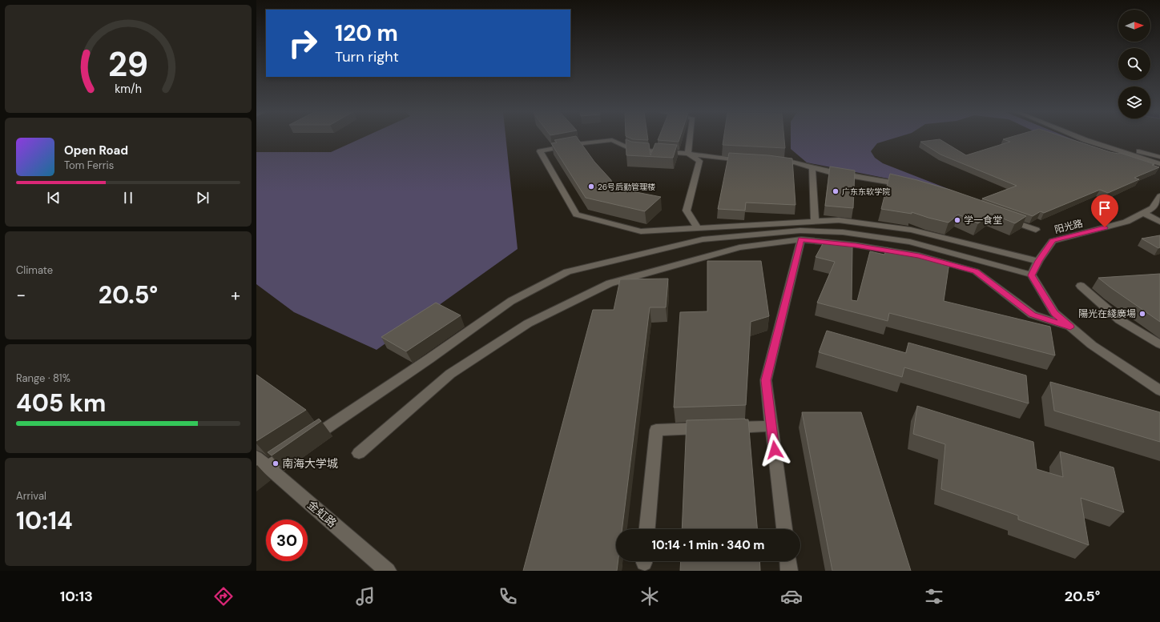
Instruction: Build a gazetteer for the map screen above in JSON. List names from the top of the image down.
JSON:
{
  "streets": {
    "street": ["阳光路", "金虹路"]
  },
  "places": [
    "26号后勤管理楼",
    "广东东软学院",
    "学一食堂",
    "陽光在綫廣場",
    "南海大学城"
  ],
  "north": "right",
  "page": {
    "turn": ["120 m", "Turn right"],
    "song": ["Open Road", "Tom Ferris"],
    "tile": [
      "Climate",
      ["Range · 81%", "405 km"],
      ["Arrival", "10:14"]
    ],
    "heat": ["−", "20.5°", "+"],
    "limit": "30",
    "trip": "10:14 · 1 min · 340 m",
    "tabs": ["10:13", "20.5°"],
    "gauge": ["29", "km/h"]
  }
}
